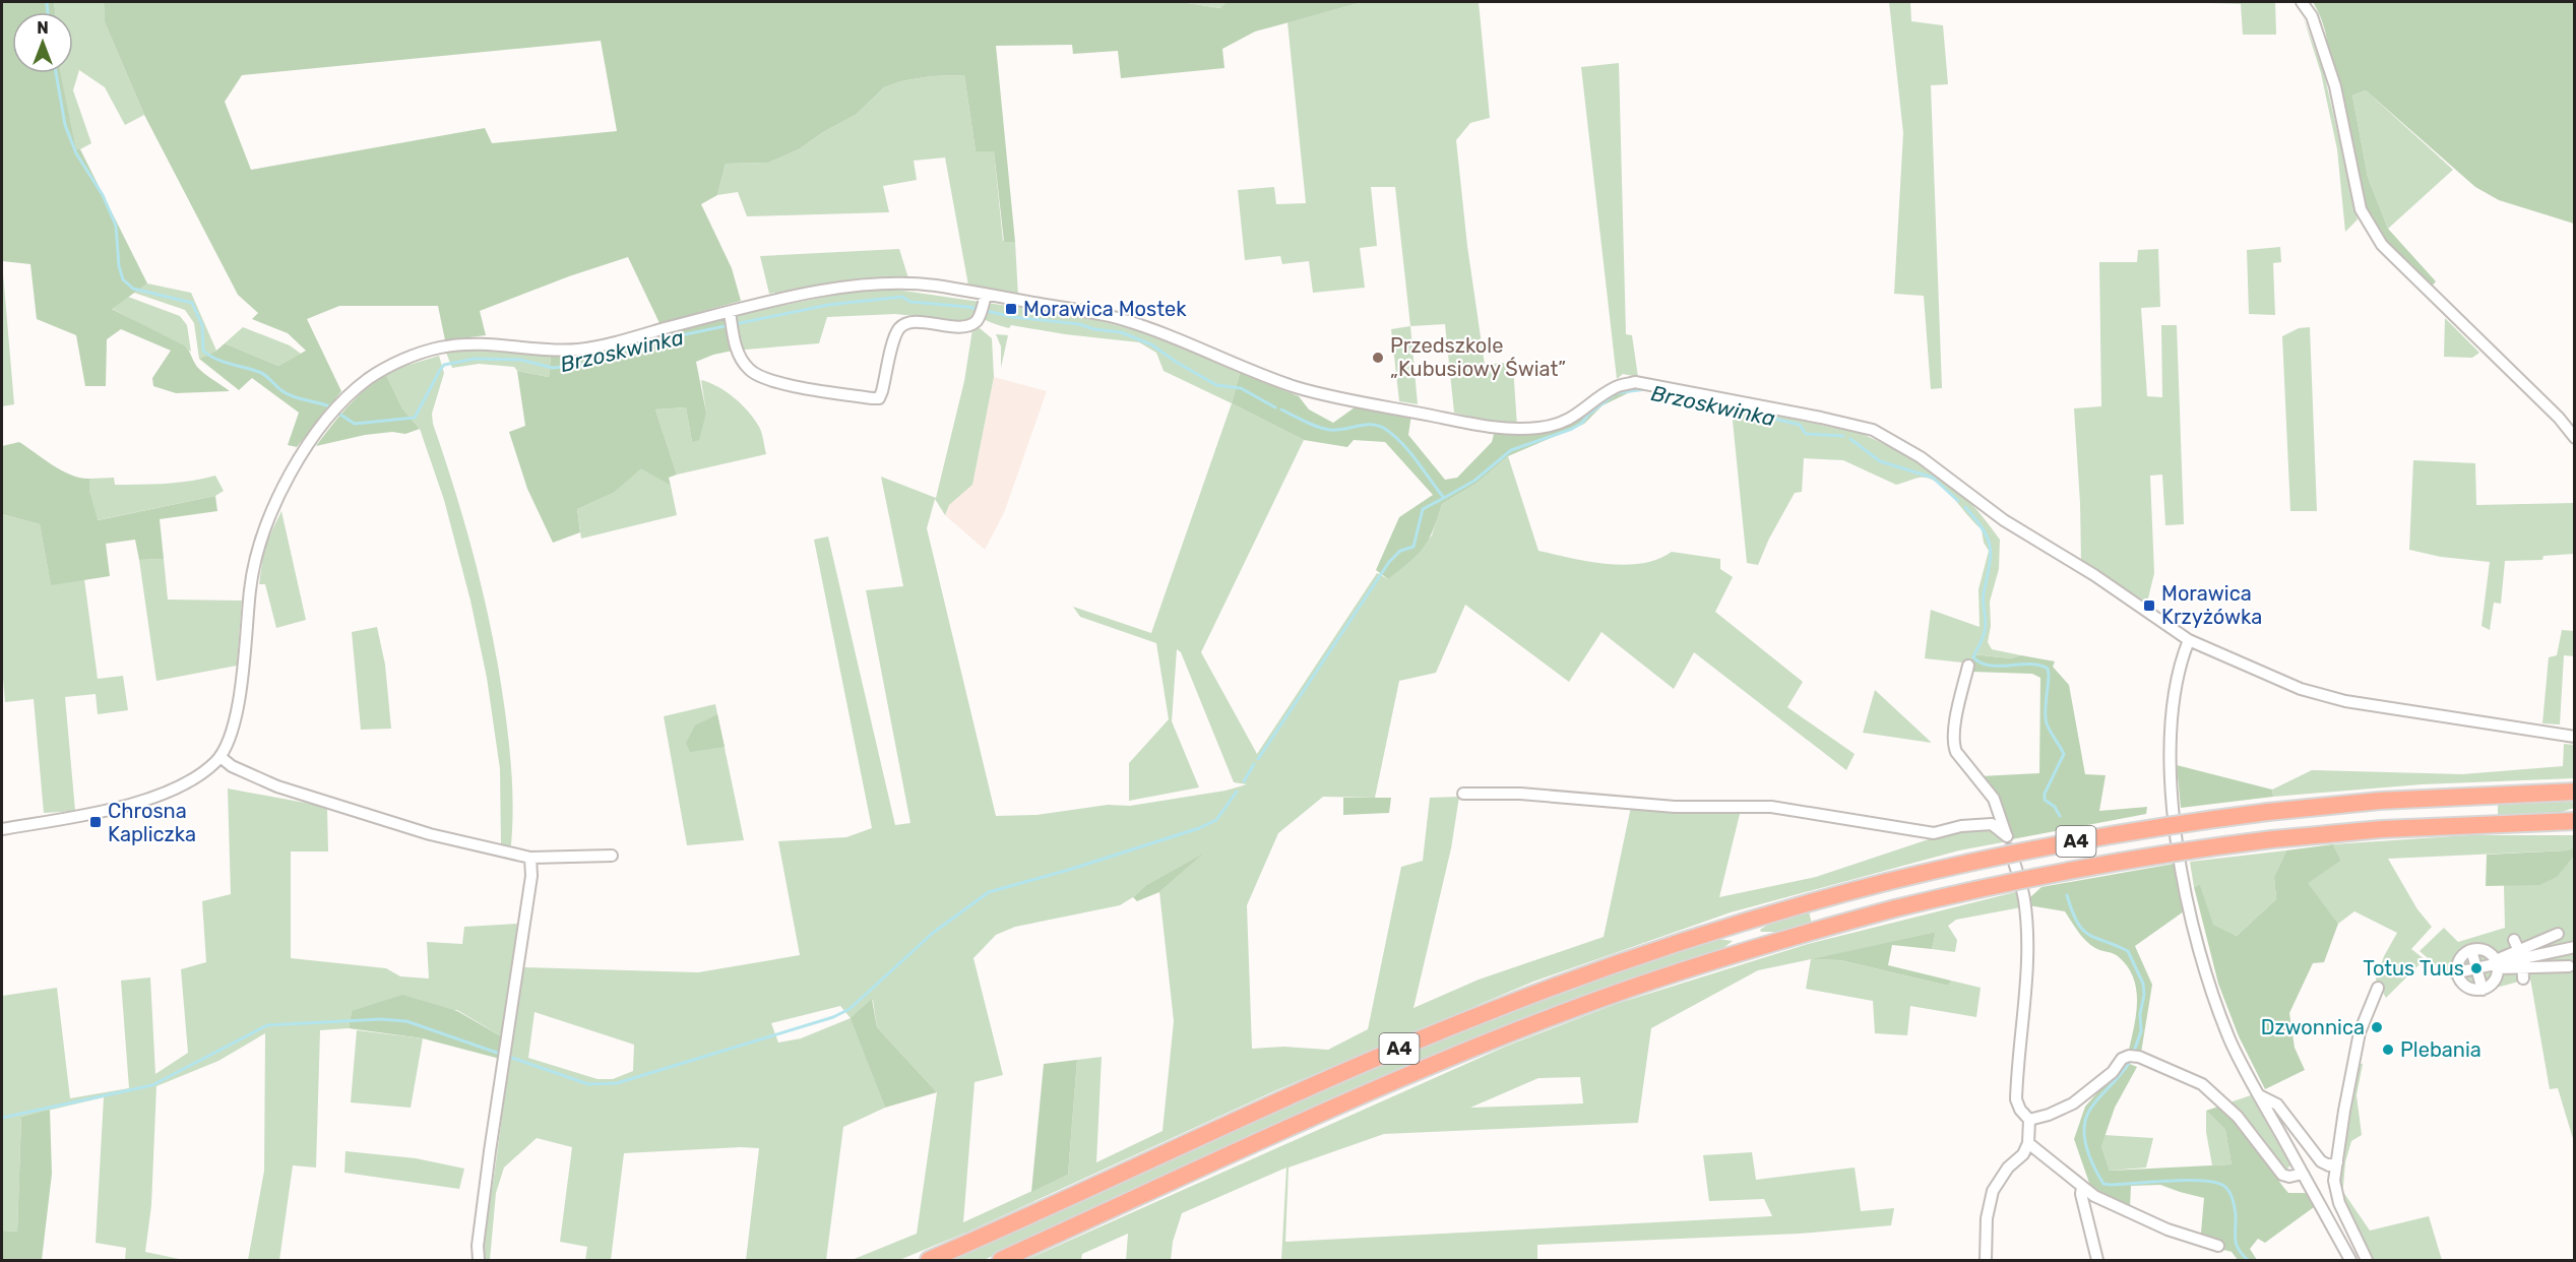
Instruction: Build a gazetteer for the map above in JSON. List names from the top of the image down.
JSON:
{
  "streets": {
    "highway": ["A4"]
  },
  "water": ["Brzoskwinka"],
  "places": {
    "transit": ["Morawica Mostek", "Morawica Krzyżówka", "Chrosna Kapliczka"],
    "other": [
      "Przedszkole „Kubusiowy Świat”",
      "Totus Tuus",
      "Dzwonnica",
      "Plebania"
    ]
  },
  "north": "top"
}
